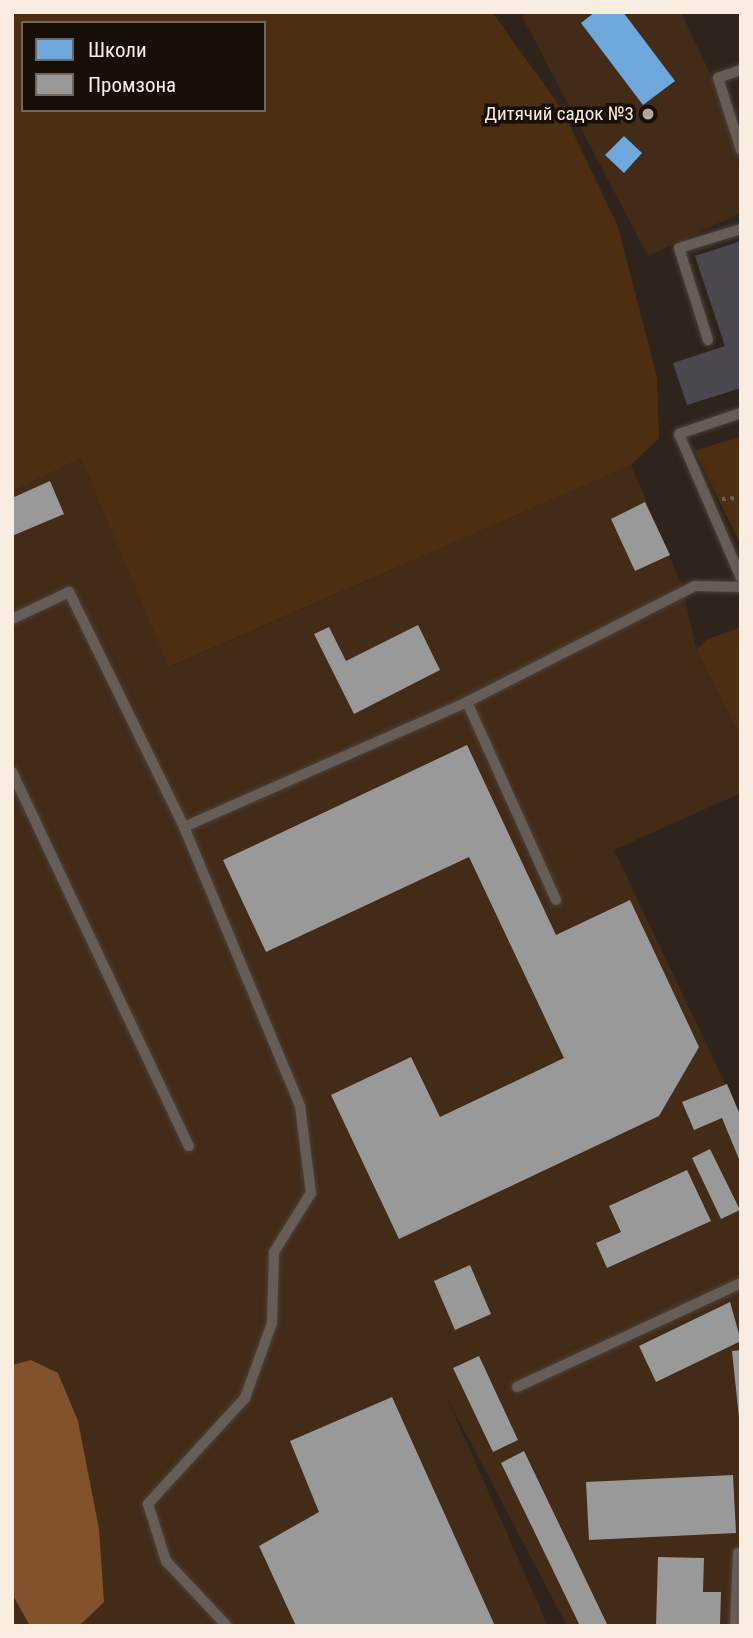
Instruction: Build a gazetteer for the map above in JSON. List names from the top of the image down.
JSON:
{
  "places": ["Дитячий садок №3"],
  "legend": ["Школи", "Промзона"]
}
